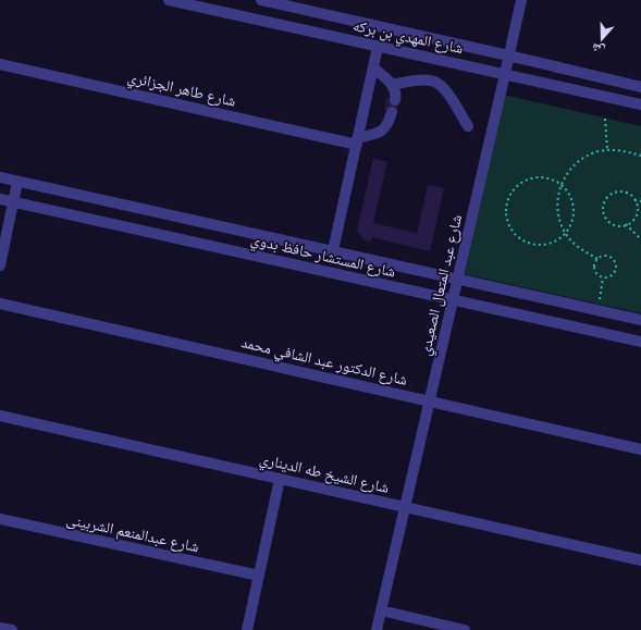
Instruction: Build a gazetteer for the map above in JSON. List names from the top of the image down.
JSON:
{
  "streets": {
    "street": [
      "شارع المهدي بن بركه",
      "شارع طاهر الجزائري",
      "شارع المستشار حافظ بدوي",
      "شارع عبد المتعال الصعيدي",
      "شارع الدكتور عبد الشافي محمد",
      "شارع الشيخ طه الديناري",
      "شارع عبدالمنعم الشربينى"
    ]
  },
  "crossings": [
    ["شارع المهدي بن بركه", "شارع عبد المتعال الصعيدي"],
    ["شارع المستشار حافظ بدوي", "شارع عبد المتعال الصعيدي"],
    ["شارع عبد المتعال الصعيدي", "شارع الدكتور عبد الشافي محمد"],
    ["شارع عبد المتعال الصعيدي", "شارع الشيخ طه الديناري"]
  ],
  "north": "bottom"
}
